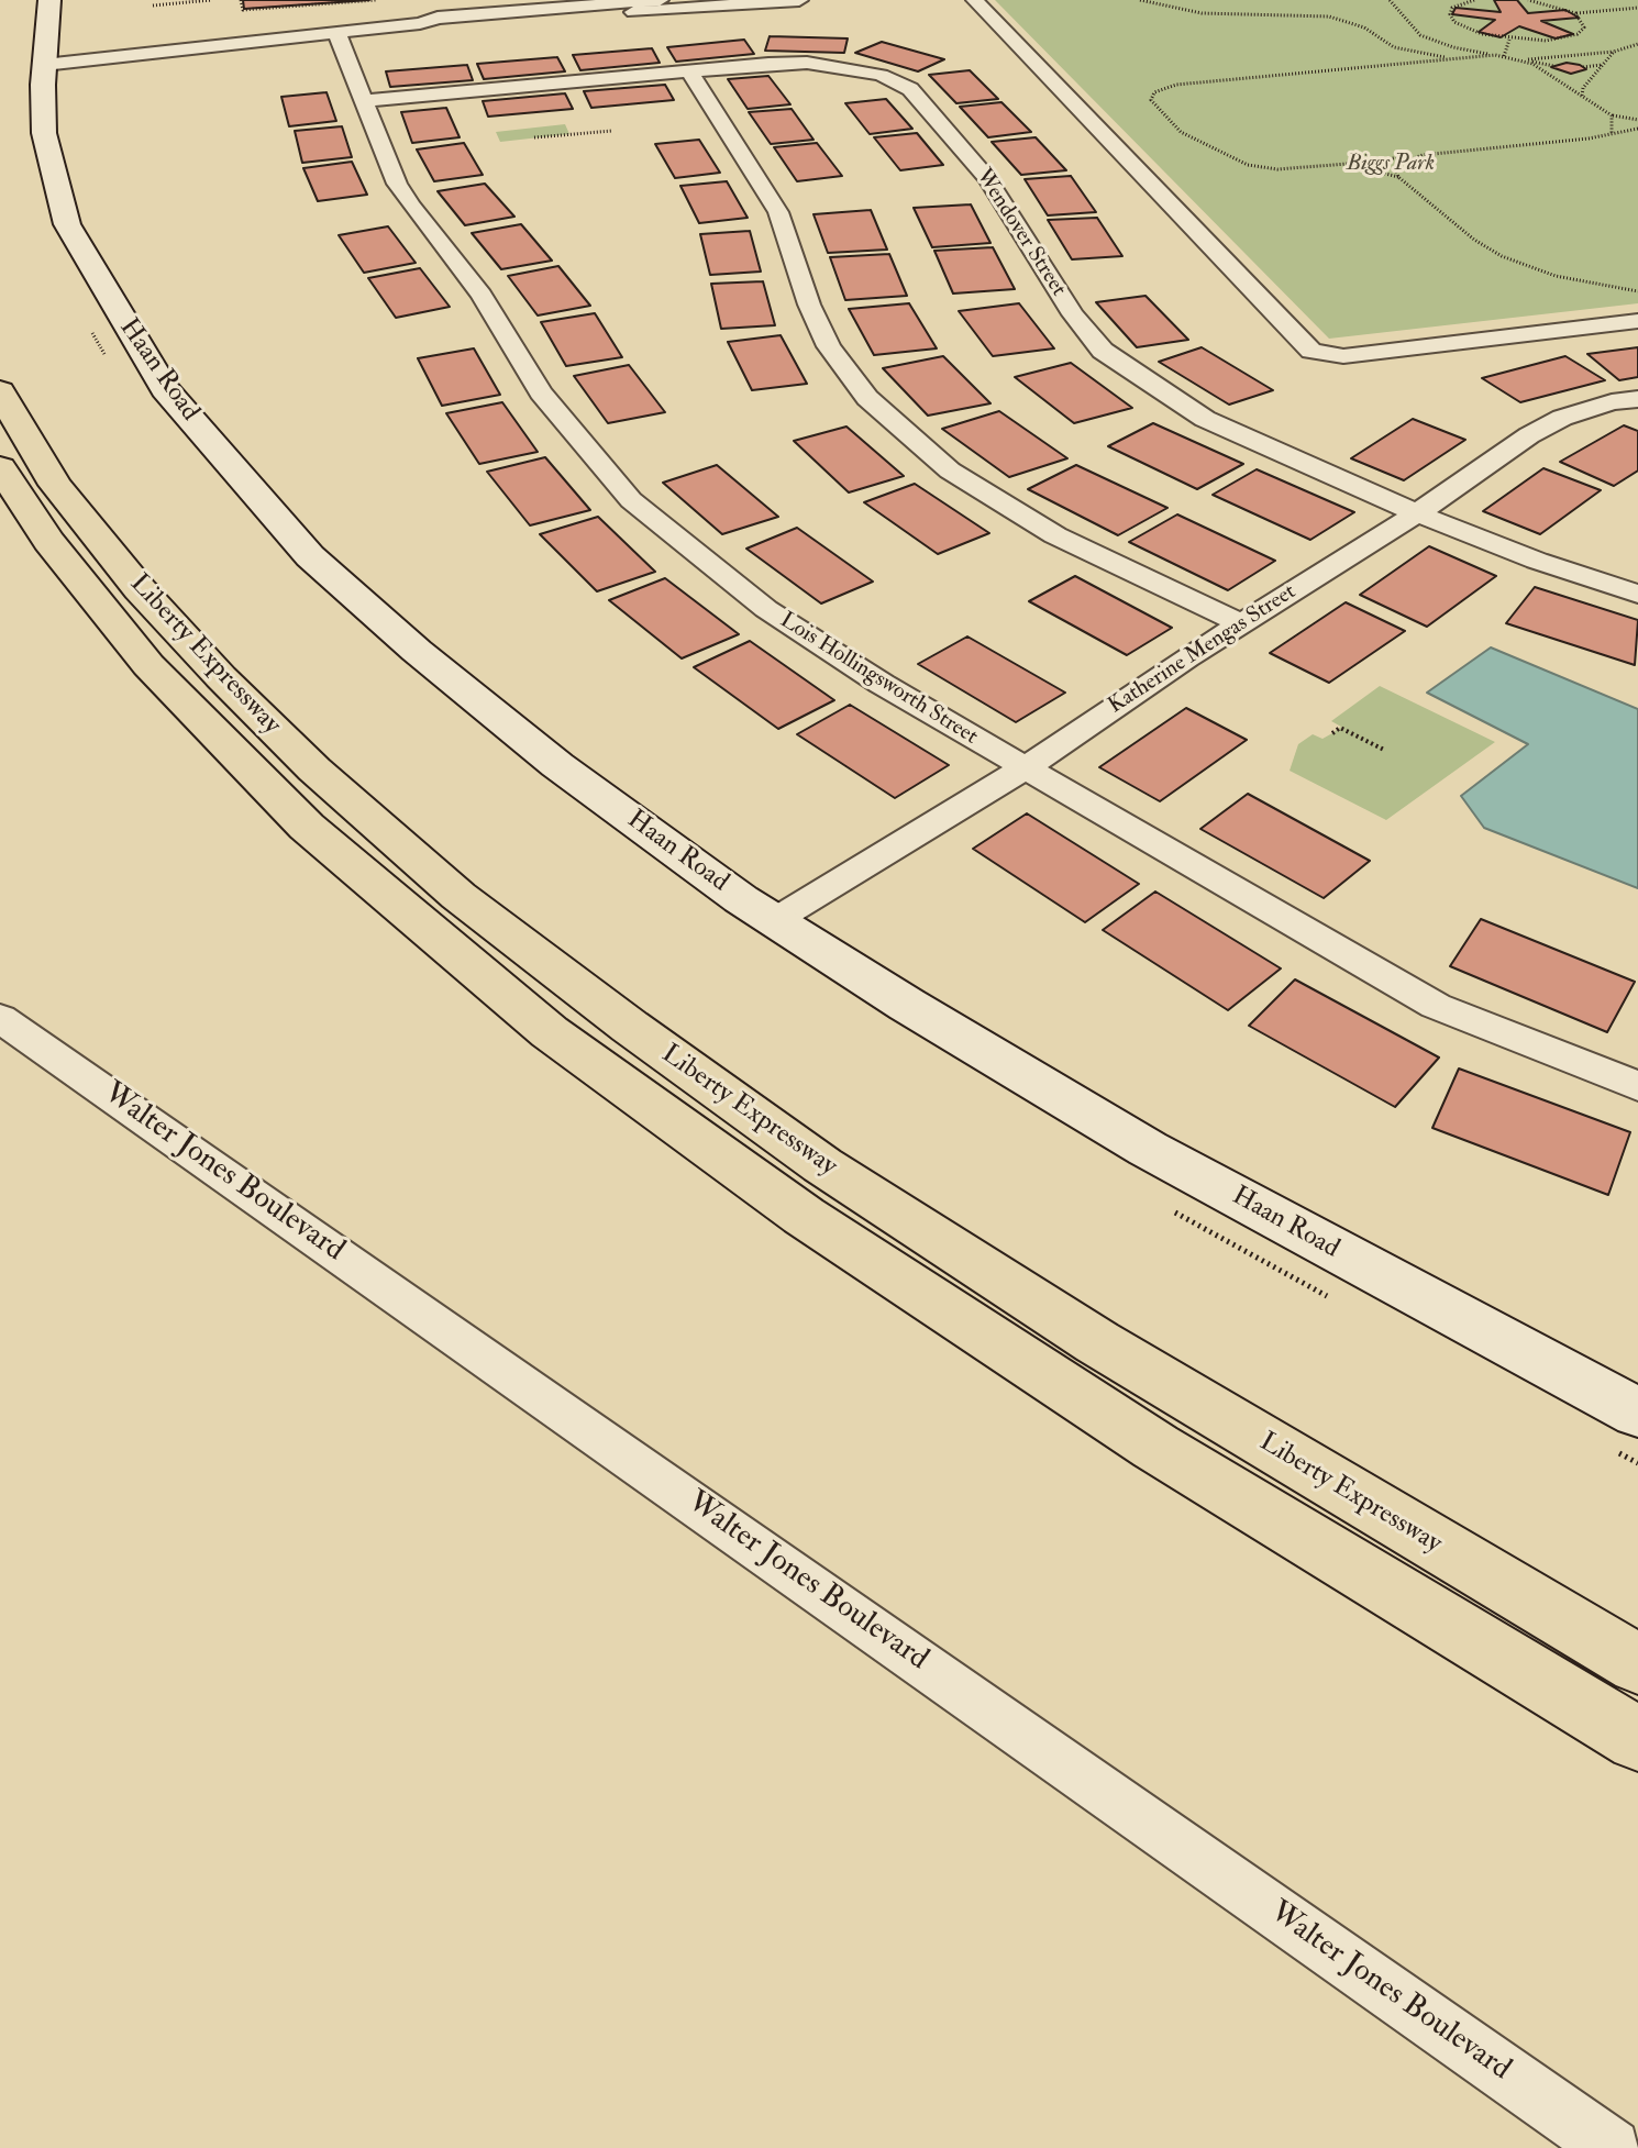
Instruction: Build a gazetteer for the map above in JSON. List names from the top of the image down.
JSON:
{
  "streets": {
    "highway": ["Liberty Expressway"],
    "street": [
      "Wendover Street",
      "Haan Road",
      "Katherine Mengas Street",
      "Lois Hollingsworth Street",
      "Walter Jones Boulevard"
    ]
  },
  "crossings": [
    ["Wendover Street", "Katherine Mengas Street"],
    ["Wendover Street", "Lois Hollingsworth Street"],
    ["Haan Road", "Katherine Mengas Street"],
    ["Katherine Mengas Street", "Lois Hollingsworth Street"]
  ],
  "parks": ["Biggs Park"]
}
